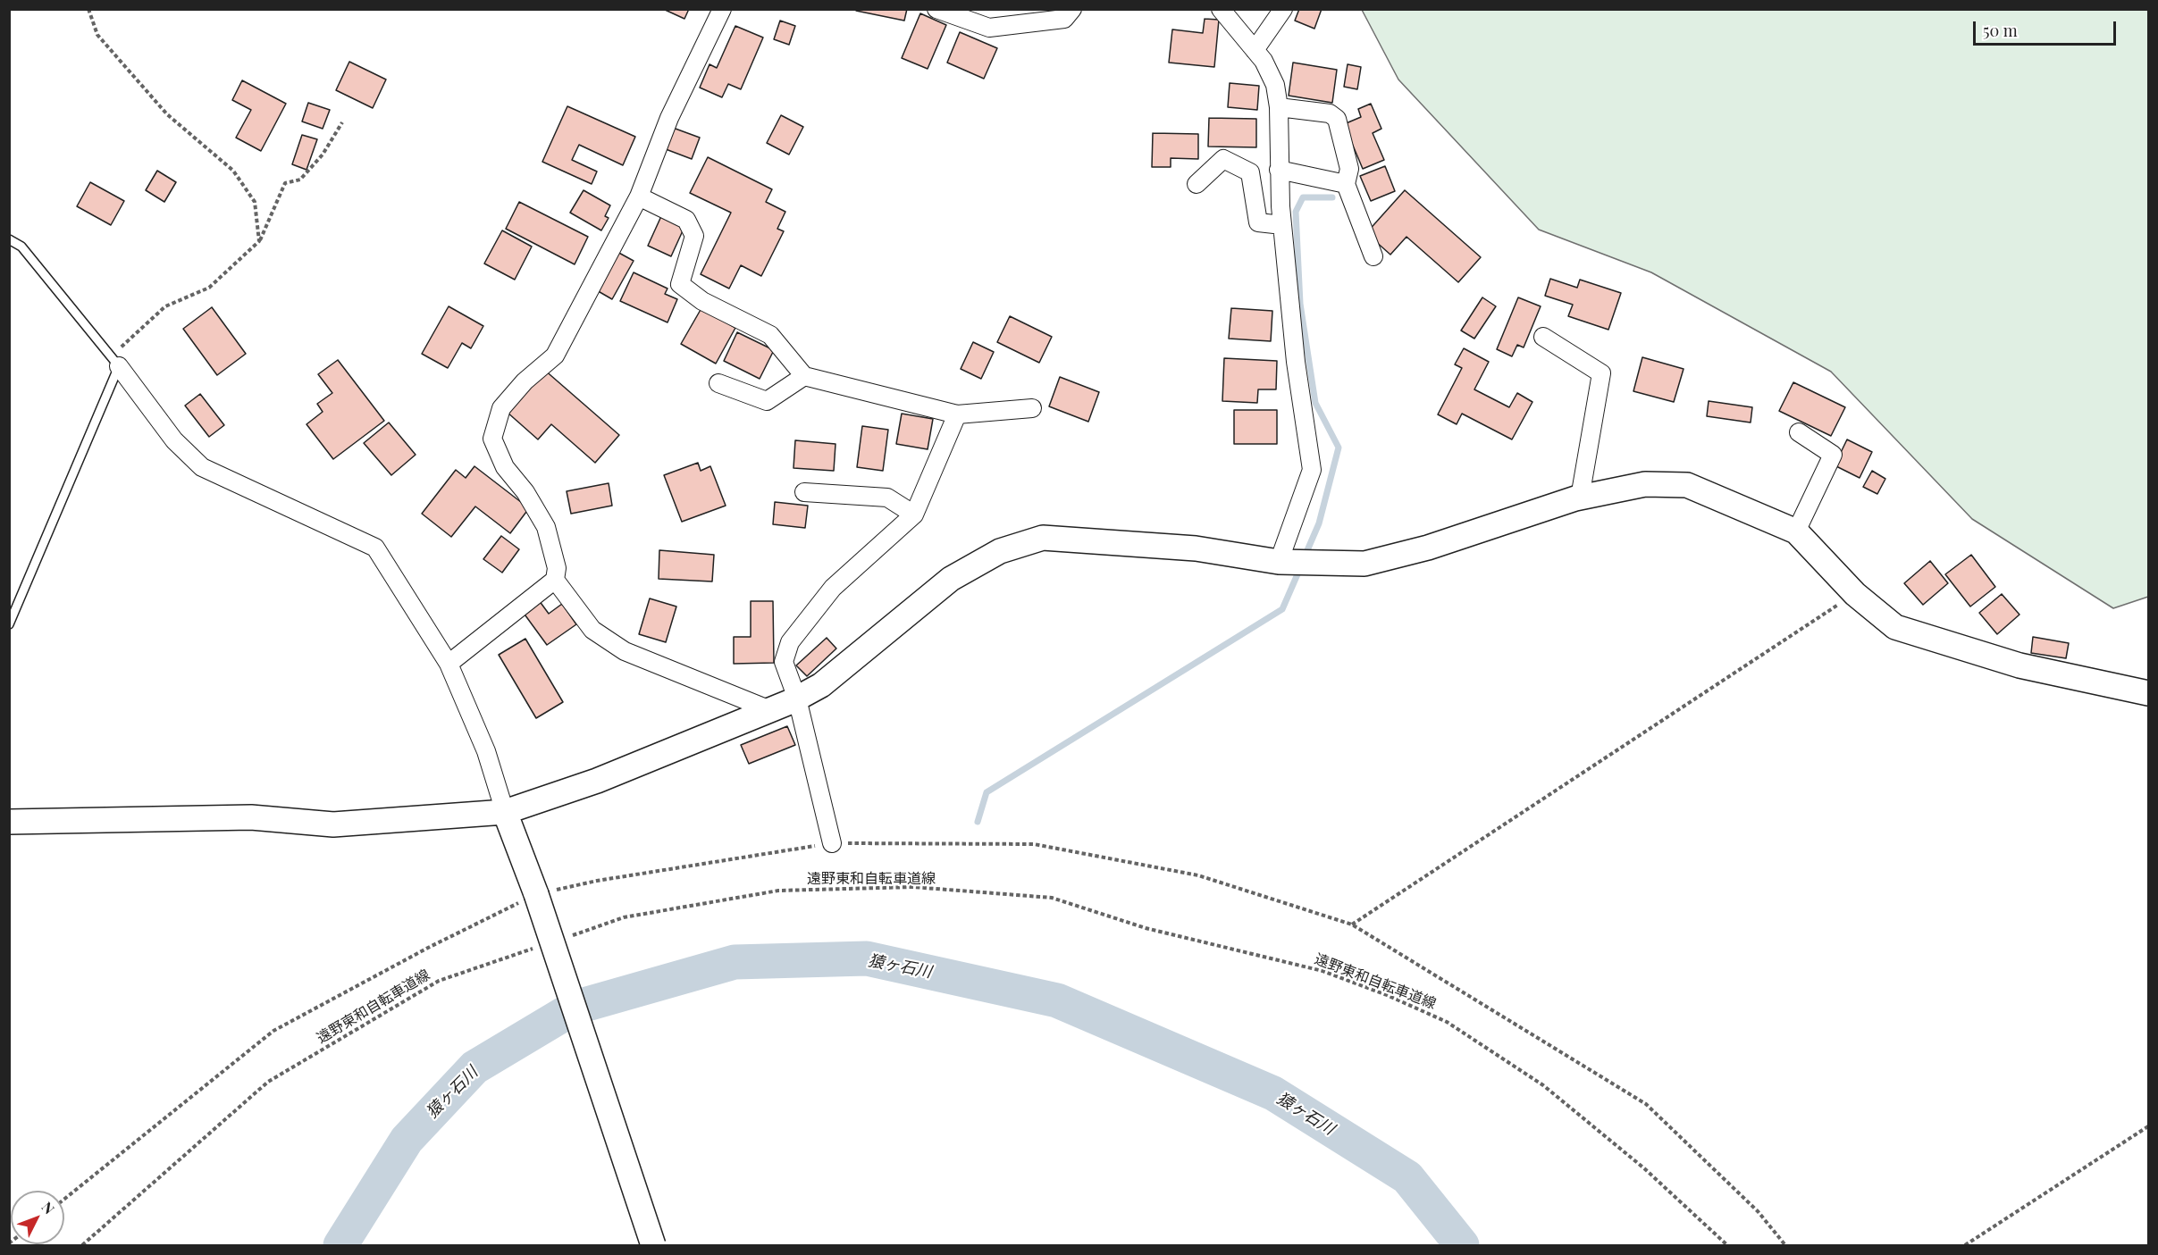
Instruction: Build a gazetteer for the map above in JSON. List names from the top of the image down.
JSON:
{
  "streets": {
    "path": ["遠野東和自転車道線"]
  },
  "water": ["猿ヶ石川"],
  "scale_bar": "50 m",
  "north": "top right"
}
